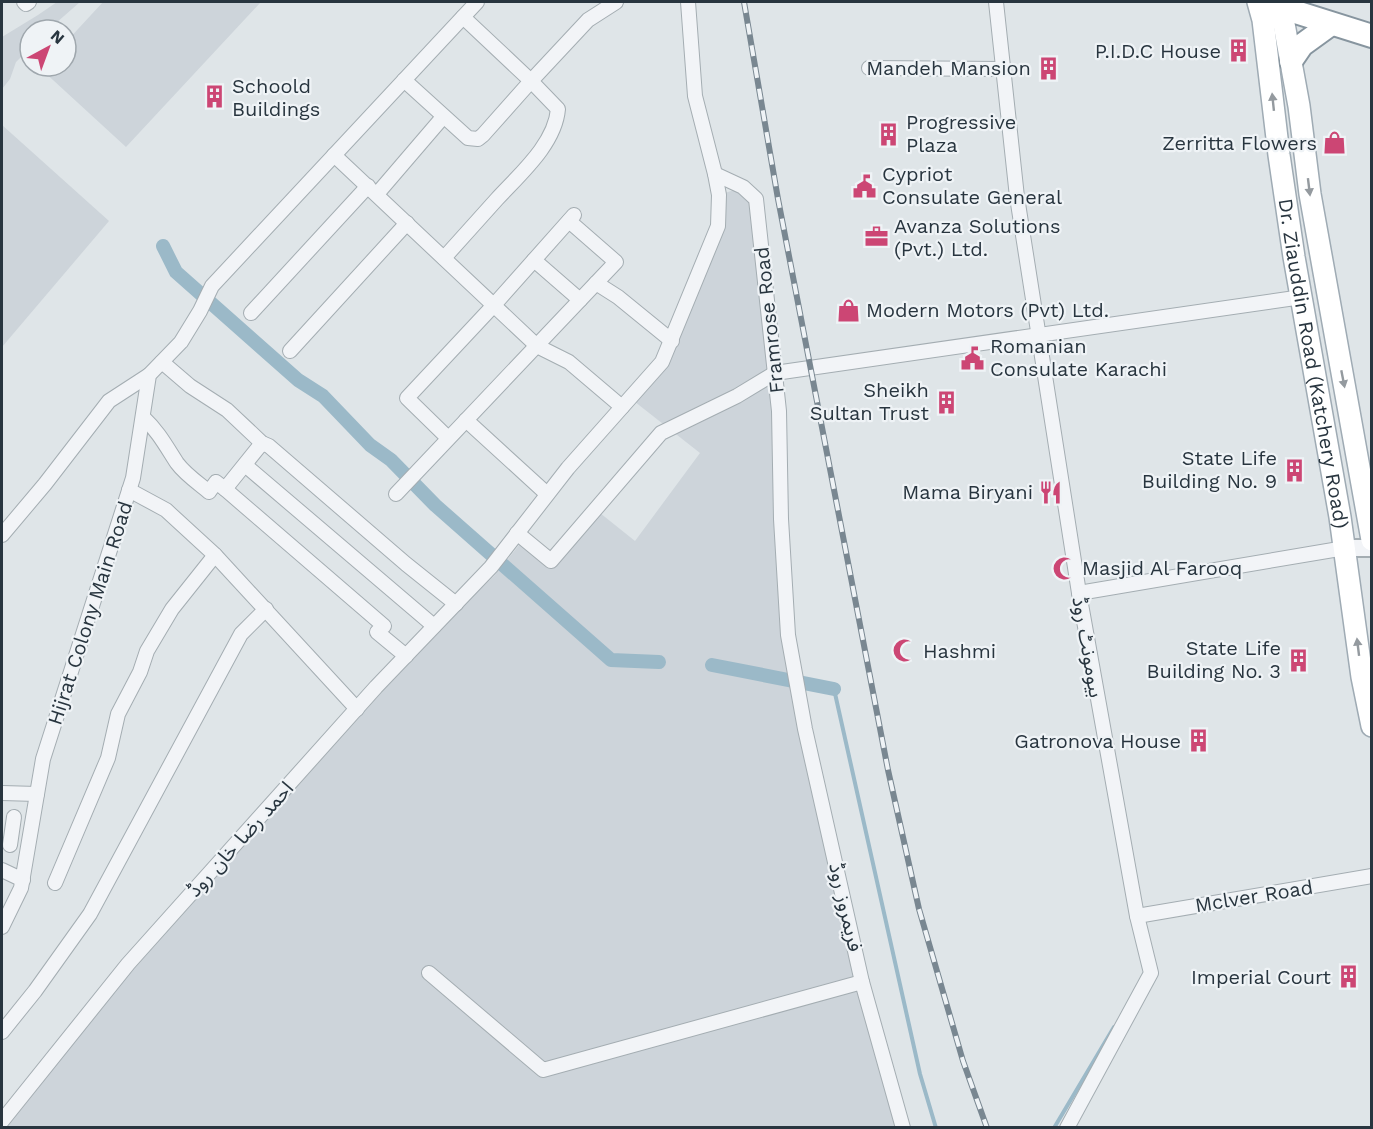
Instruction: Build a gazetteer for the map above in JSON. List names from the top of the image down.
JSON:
{
  "streets": {
    "main road": ["Dr. Ziauddin Road (Katchery Road)"],
    "street": [
      "Framrose Road",
      "Hijrat Colony Main Road",
      "بیومونٹ روڈ",
      "احمد رضا خان روڈ",
      "Mclver Road",
      "فریمروز روڈ"
    ]
  },
  "crossings": [
    ["Framrose Road", "احمد رضا خان روڈ"],
    ["Framrose Road", "فریمروز روڈ"],
    ["بیومونٹ روڈ", "Mclver Road"]
  ],
  "places": {
    "building": [
      "P.I.D.C House",
      "Mandeh Mansion",
      "Schoold Buildings",
      "Progressive Plaza",
      "Sheikh Sultan Trust",
      "State Life Building No. 9",
      "State Life Building No. 3",
      "Gatronova House",
      "Imperial Court"
    ],
    "shop": ["Zerritta Flowers", "Modern Motors (Pvt) Ltd."],
    "public building": ["Cypriot Consulate General", "Romanian Consulate Karachi"],
    "office": ["Avanza Solutions (Pvt.) Ltd."],
    "restaurant": ["Mama Biryani"],
    "mosque": ["Masjid Al Farooq", "Hashmi"]
  },
  "north": "top right"
}
